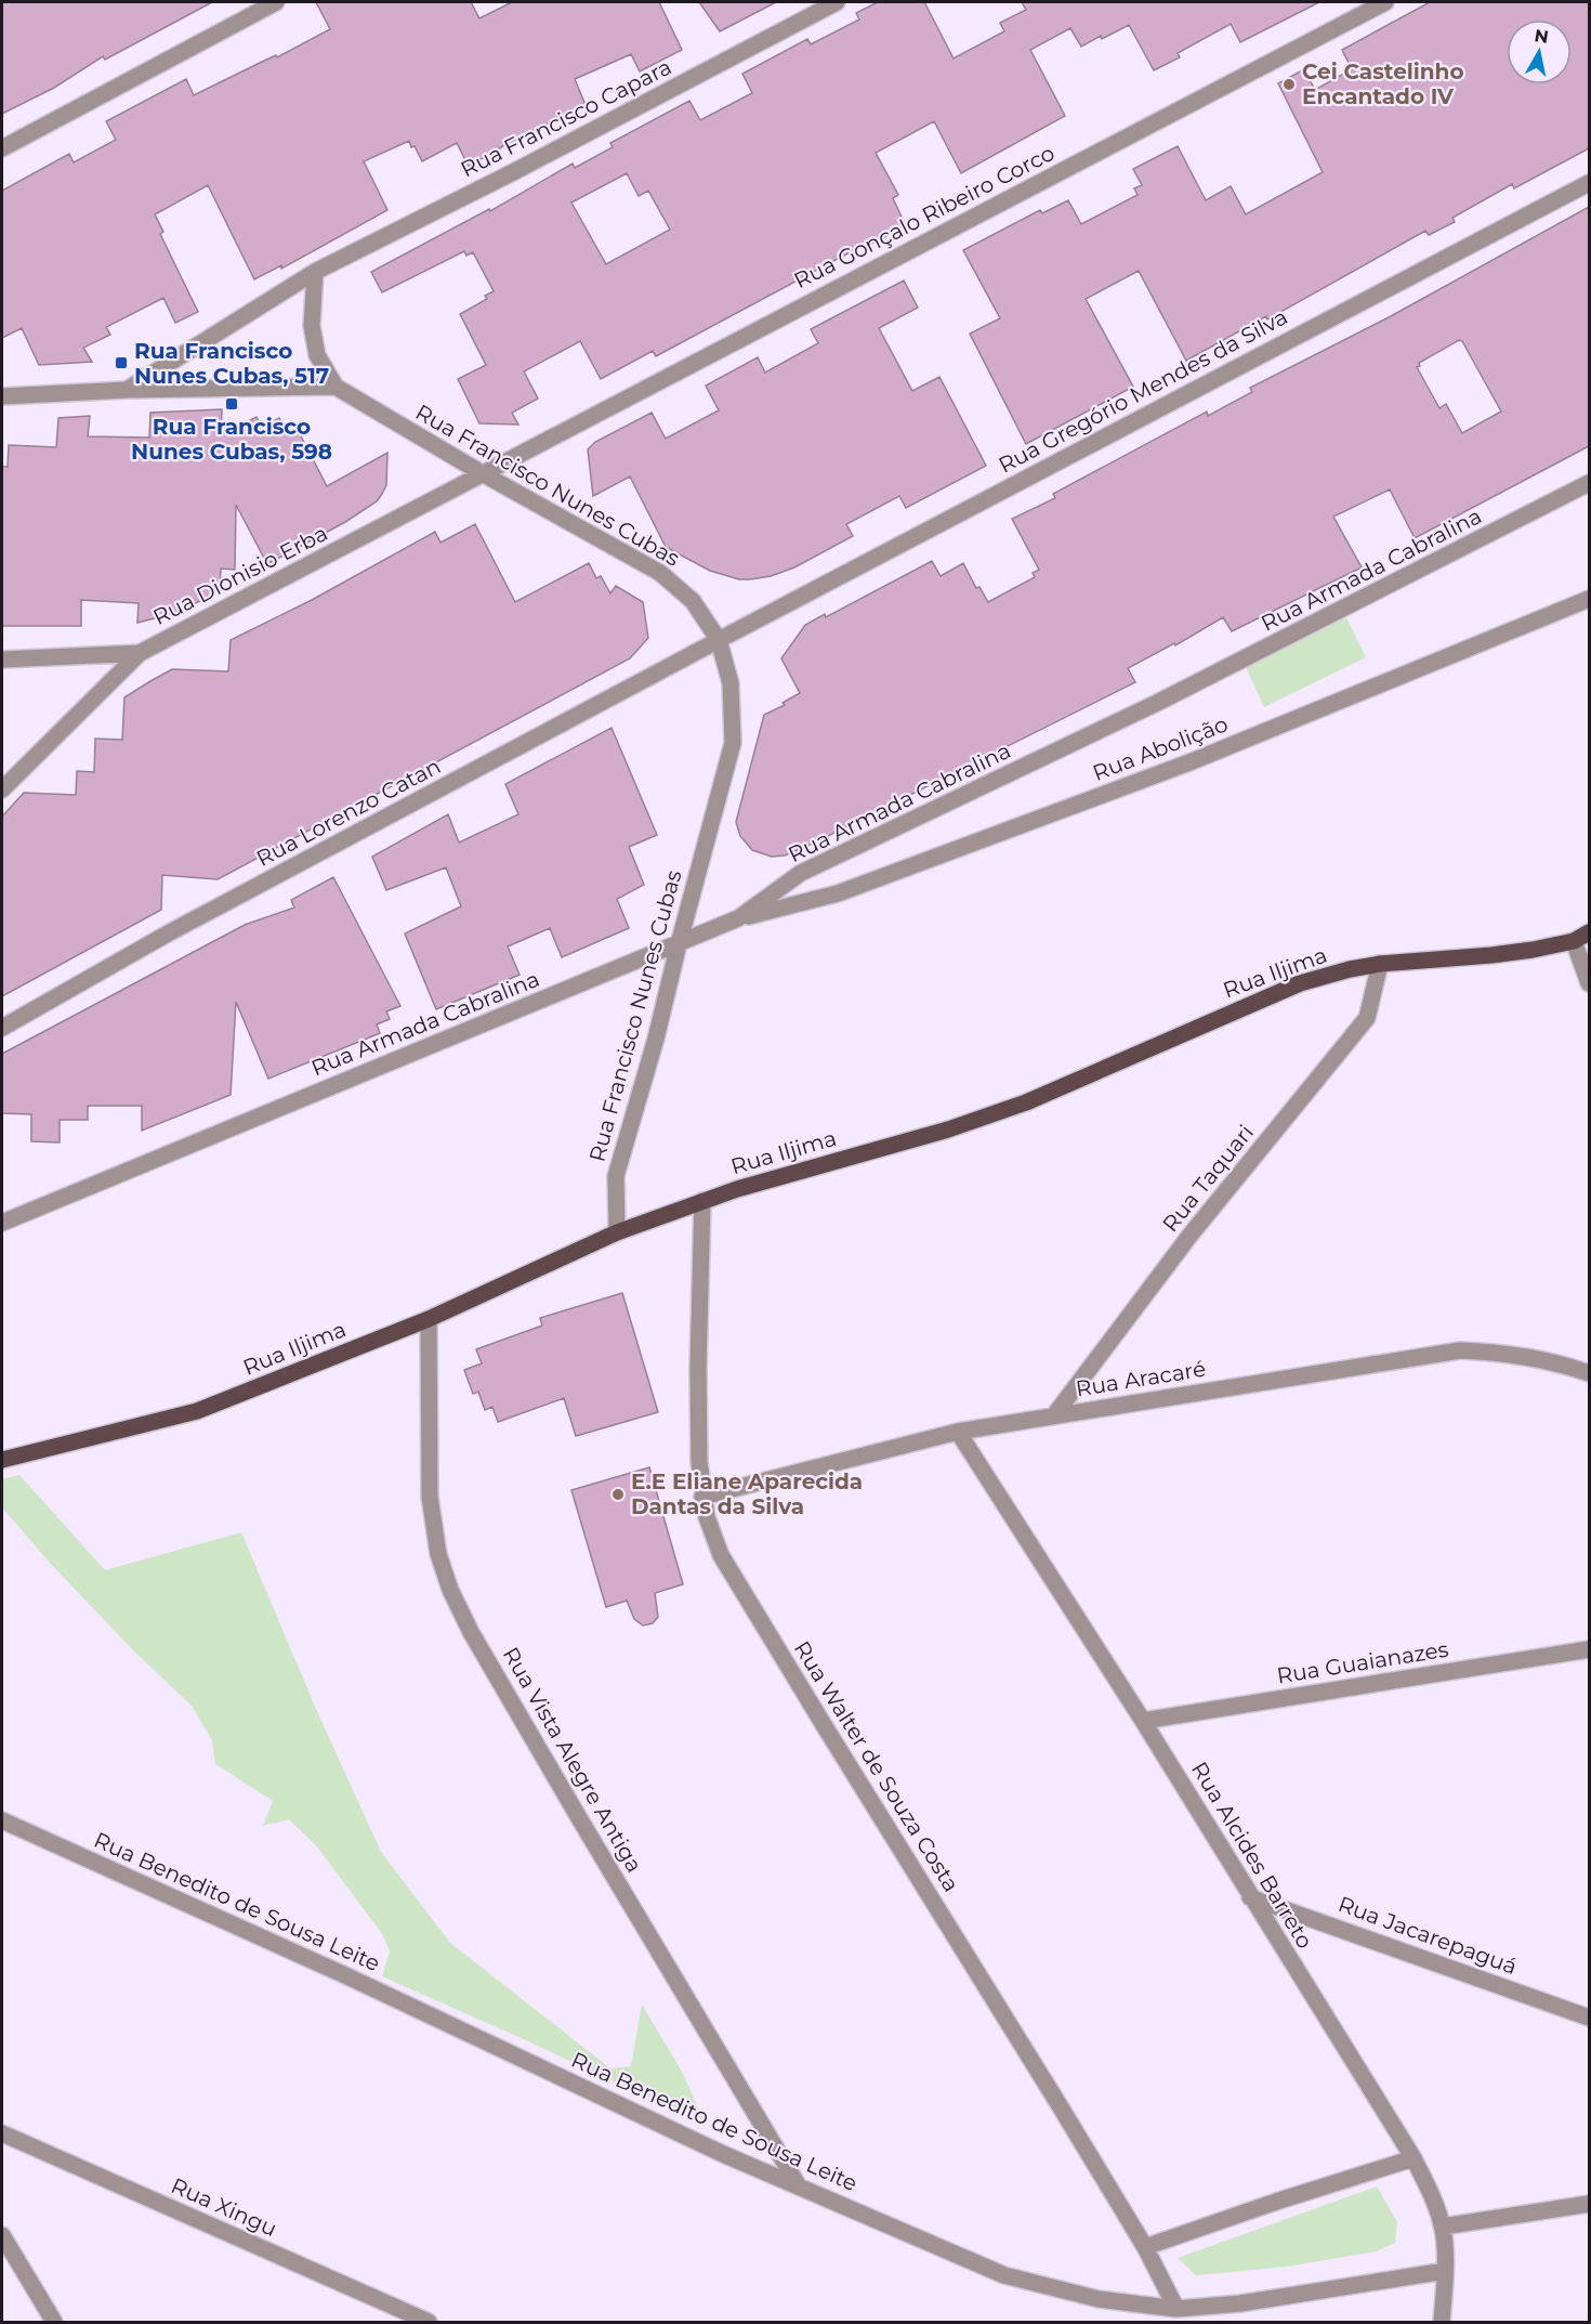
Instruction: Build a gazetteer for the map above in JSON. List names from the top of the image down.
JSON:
{
  "streets": {
    "main road": ["Rua Iljima"],
    "street": [
      "Rua Francisco Capara",
      "Rua Gonçalo Ribeiro Corco",
      "Rua Gregório Mendes da Silva",
      "Rua Francisco Nunes Cubas",
      "Rua Armada Cabralina",
      "Rua Dionisio Erba",
      "Rua Abolição",
      "Rua Lorenzo Catan",
      "Rua Taquari",
      "Rua Aracaré",
      "Rua Guaianazes",
      "Rua Vista Alegre Antiga",
      "Rua Walter de Souza Costa",
      "Rua Alcides Barreto",
      "Rua Benedito de Sousa Leite",
      "Rua Jacarepaguá",
      "Rua Xingu"
    ]
  },
  "crossings": [
    ["Rua Gonçalo Ribeiro Corco", "Rua Francisco Nunes Cubas"],
    ["Rua Gonçalo Ribeiro Corco", "Rua Dionisio Erba"],
    ["Rua Gregório Mendes da Silva", "Rua Francisco Nunes Cubas"],
    ["Rua Gregório Mendes da Silva", "Rua Lorenzo Catan"],
    ["Rua Francisco Nunes Cubas", "Rua Armada Cabralina"],
    ["Rua Francisco Nunes Cubas", "Rua Dionisio Erba"],
    ["Rua Francisco Nunes Cubas", "Rua Lorenzo Catan"],
    ["Rua Francisco Nunes Cubas", "Rua Iljima"],
    ["Rua Armada Cabralina", "Rua Abolição"],
    ["Rua Iljima", "Rua Taquari"],
    ["Rua Iljima", "Rua Vista Alegre Antiga"],
    ["Rua Iljima", "Rua Walter de Souza Costa"],
    ["Rua Taquari", "Rua Aracaré"],
    ["Rua Aracaré", "Rua Walter de Souza Costa"],
    ["Rua Aracaré", "Rua Alcides Barreto"],
    ["Rua Guaianazes", "Rua Alcides Barreto"],
    ["Rua Vista Alegre Antiga", "Rua Benedito de Sousa Leite"],
    ["Rua Walter de Souza Costa", "Rua Benedito de Sousa Leite"],
    ["Rua Alcides Barreto", "Rua Benedito de Sousa Leite"],
    ["Rua Alcides Barreto", "Rua Jacarepaguá"]
  ],
  "places": {
    "other": ["Cei Castelinho Encantado IV", "E.E Eliane Aparecida Dantas da Silva"],
    "transit": ["Rua Francisco Nunes Cubas, 517", "Rua Francisco Nunes Cubas, 598"]
  },
  "north": "top"
}
